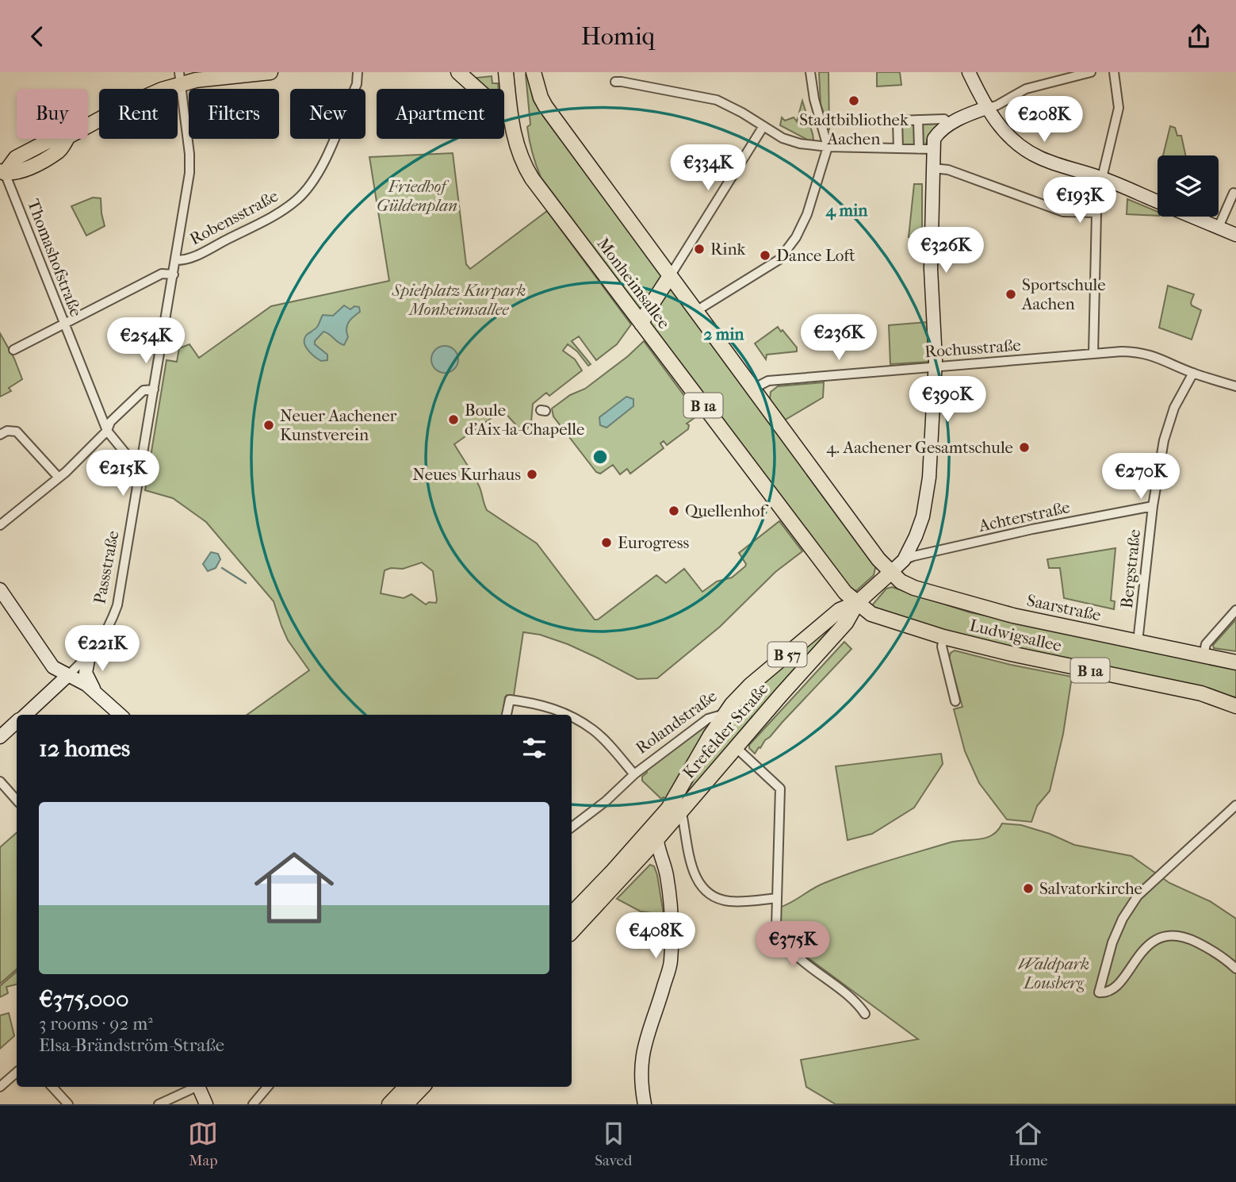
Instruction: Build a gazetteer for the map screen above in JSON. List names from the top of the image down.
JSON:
{
  "streets": {
    "main road": [
      "Monheimsallee",
      "B 1a",
      "Saarstraße",
      "Ludwigsallee",
      "B 57",
      "Rolandstraße",
      "Krefelder Straße"
    ],
    "street": [
      "Robensstraße",
      "Thomashofstraße",
      "Rochusstraße",
      "Achterstraße",
      "Passstraße",
      "Bergstraße"
    ]
  },
  "crossings": [
    ["Robensstraße", "Passstraße"],
    ["Thomashofstraße", "Passstraße"],
    ["Monheimsallee", "Rochusstraße"],
    ["Monheimsallee", "Saarstraße"],
    ["Monheimsallee", "Ludwigsallee"],
    ["Monheimsallee", "Rolandstraße"],
    ["Monheimsallee", "Krefelder Straße"],
    ["Rochusstraße", "Bergstraße"],
    ["Achterstraße", "Bergstraße"],
    ["Bergstraße", "Saarstraße"],
    ["Saarstraße", "Krefelder Straße"],
    ["Ludwigsallee", "Rolandstraße"],
    ["Ludwigsallee", "Krefelder Straße"],
    ["Rolandstraße", "Krefelder Straße"]
  ],
  "parks": ["Friedhof Güldenplan", "Spielplatz Kurpark Monheimsallee", "Waldpark Lousberg"],
  "places": [
    "Stadtbibliothek Aachen",
    "Rink",
    "Dance Loft",
    "Sportschule Aachen",
    "Boule d’Aix-la-Chapelle",
    "Neuer Aachener Kunstverein",
    "4. Aachener Gesamtschule",
    "Neues Kurhaus",
    "Quellenhof",
    "Eurogress",
    "Salvatorkirche"
  ],
  "page": {
    "header": "Homiq",
    "chip": [
      "Buy",
      "Rent",
      "Filters",
      "New",
      "Apartment"
    ],
    "price": [
      "€208K",
      "€334K",
      "€193K",
      "€326K",
      "€236K",
      "€254K",
      "€390K",
      "€215K",
      "€270K",
      "€221K",
      "€408K",
      "€375K"
    ],
    "heading": "12 homes",
    "list": [
      {
        "name": "€375,000",
        "note": "3 rooms · 92 m² · Elsa-Brändström-Straße"
      }
    ],
    "tabs": ["Map", "Saved", "Home"]
  },
  "rings": ["4 min", "2 min"]
}
